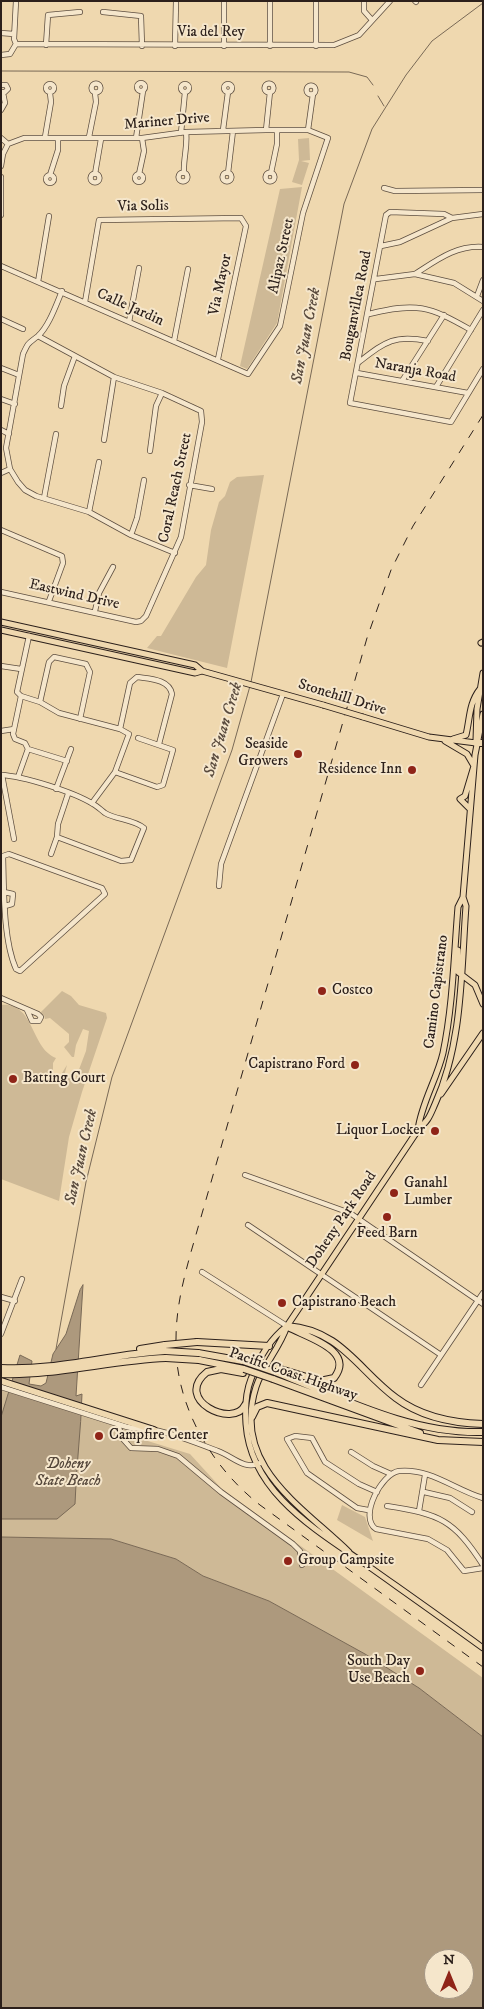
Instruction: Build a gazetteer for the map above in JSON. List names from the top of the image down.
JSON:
{
  "streets": {
    "highway": ["Pacific Coast Highway"],
    "main road": ["Stonehill Drive", "Camino Capistrano", "Doheny Park Road"],
    "street": [
      "Via del Rey",
      "Mariner Drive",
      "Via Solis",
      "Alipaz Street",
      "Via Mayor",
      "Bouganvillea Road",
      "Calle Jardin",
      "Naranja Road",
      "Coral Reach Street",
      "Eastwind Drive"
    ]
  },
  "crossings": [
    ["Mariner Drive", "Alipaz Street"],
    ["Via Solis", "Via Mayor"],
    ["Via Solis", "Calle Jardin"],
    ["Alipaz Street", "Calle Jardin"],
    ["Via Mayor", "Calle Jardin"],
    ["Bouganvillea Road", "Naranja Road"],
    ["Coral Reach Street", "Eastwind Drive"],
    ["Stonehill Drive", "Camino Capistrano"],
    ["Camino Capistrano", "Doheny Park Road"]
  ],
  "water": ["San Juan Creek"],
  "parks": ["Doheny State Beach"],
  "places": [
    "Seaside Growers",
    "Residence Inn",
    "Costco",
    "Capistrano Ford",
    "Batting Court",
    "Liquor Locker",
    "Ganahl Lumber",
    "Feed Barn",
    "Capistrano Beach",
    "Campfire Center",
    "Group Campsite",
    "South Day Use Beach"
  ],
  "north": "top"
}
